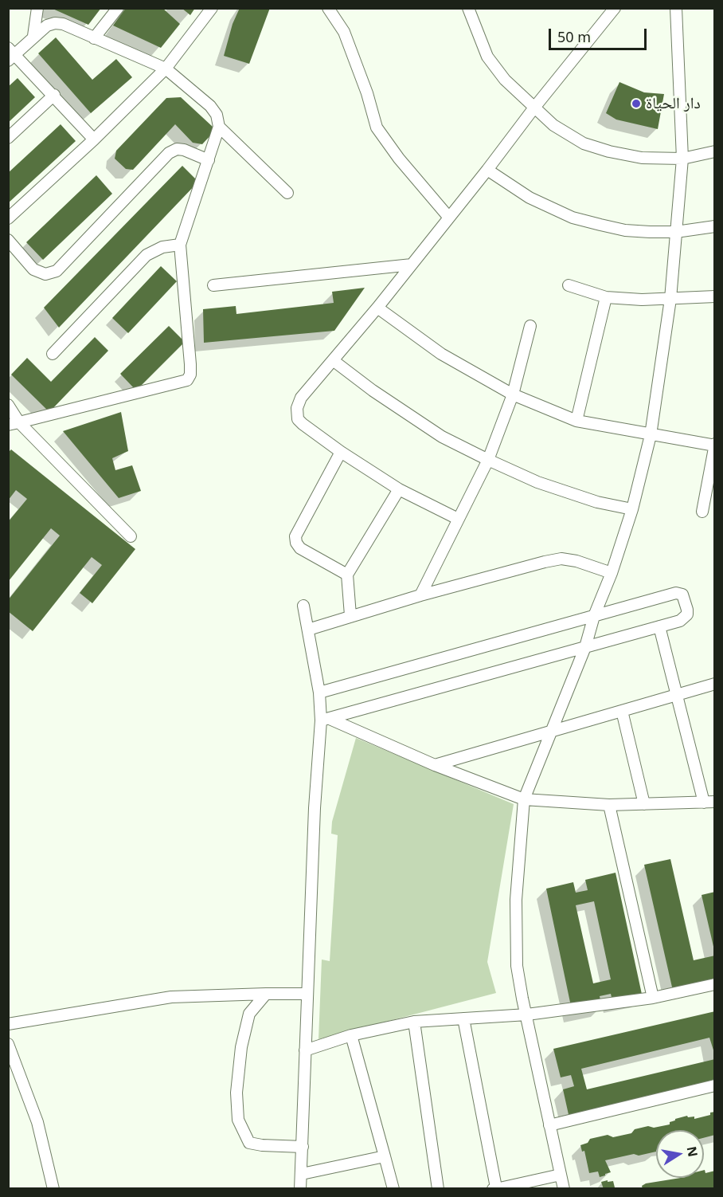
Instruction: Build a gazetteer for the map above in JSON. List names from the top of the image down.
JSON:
{
  "places": ["دار الحياة"],
  "scale_bar": "50 m",
  "north": "right"
}
